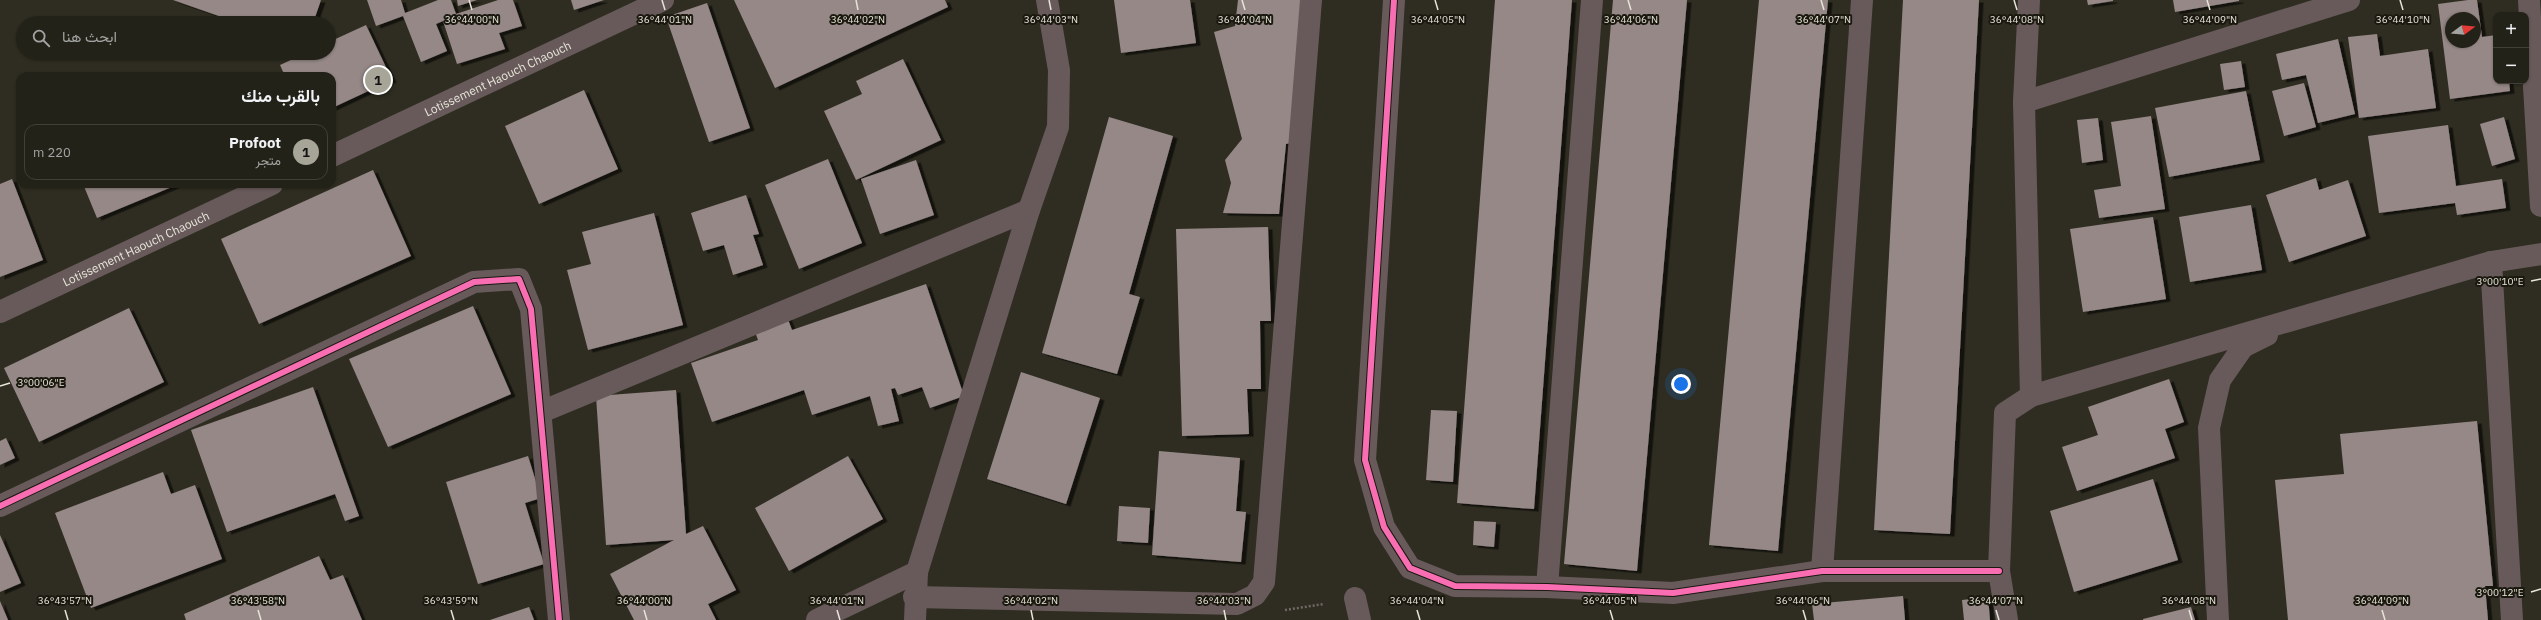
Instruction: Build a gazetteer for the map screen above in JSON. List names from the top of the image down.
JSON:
{
  "streets": {
    "street": ["Lotissement Haouch Chaouch"]
  },
  "north": "right",
  "page": {
    "map_buttons": ["+", "−"],
    "search": "ابحث هنا",
    "pins": "1",
    "heading": "بالقرب منك",
    "list": [
      {
        "mark": "1",
        "name": "Profoot",
        "note": "متجر",
        "value": "220 m"
      }
    ]
  },
  "coordinates": [
    "36°44'00\"N",
    "36°44'01\"N",
    "36°44'02\"N",
    "36°44'03\"N",
    "36°44'04\"N",
    "36°44'05\"N",
    "36°44'06\"N",
    "36°44'07\"N",
    "36°44'08\"N",
    "36°44'09\"N",
    "36°44'10\"N",
    "3°00'10\"E",
    "3°00'06\"E",
    "3°00'12\"E",
    "36°43'57\"N",
    "36°43'58\"N",
    "36°43'59\"N"
  ]
}
